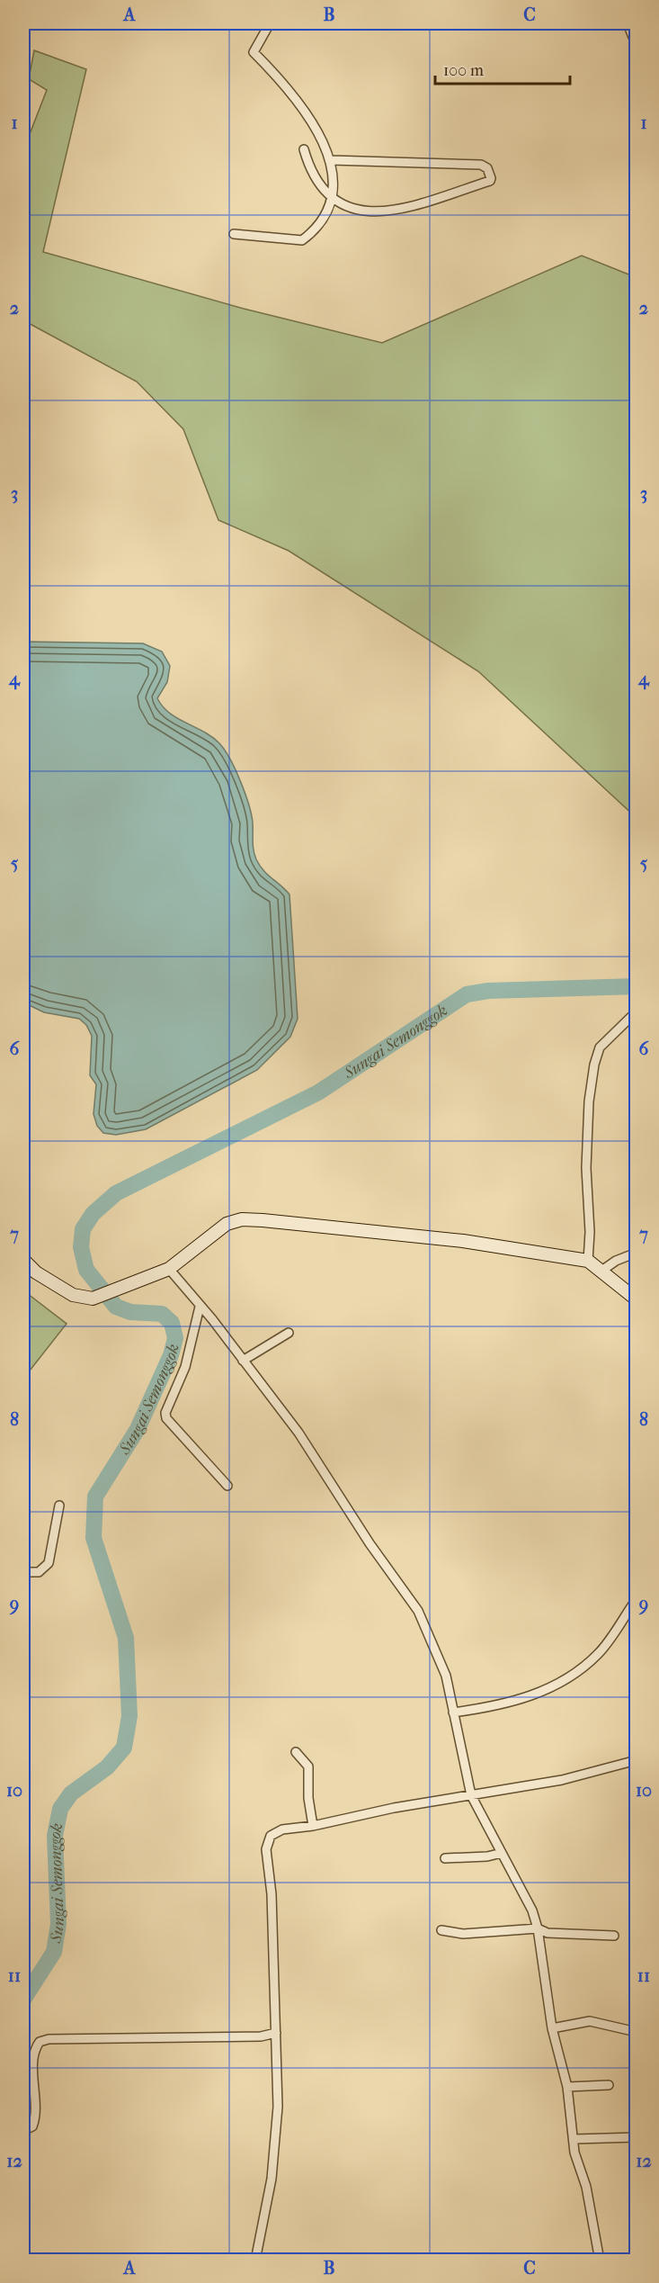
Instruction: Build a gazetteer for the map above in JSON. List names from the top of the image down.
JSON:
{
  "water": ["Sungai Semonggok"],
  "scale_bar": "100 m",
  "grid": {
    "columns": ["A", "B", "C"],
    "rows": [
      "1",
      "2",
      "3",
      "4",
      "5",
      "6",
      "7",
      "8",
      "9",
      "10",
      "11",
      "12"
    ]
  }
}
